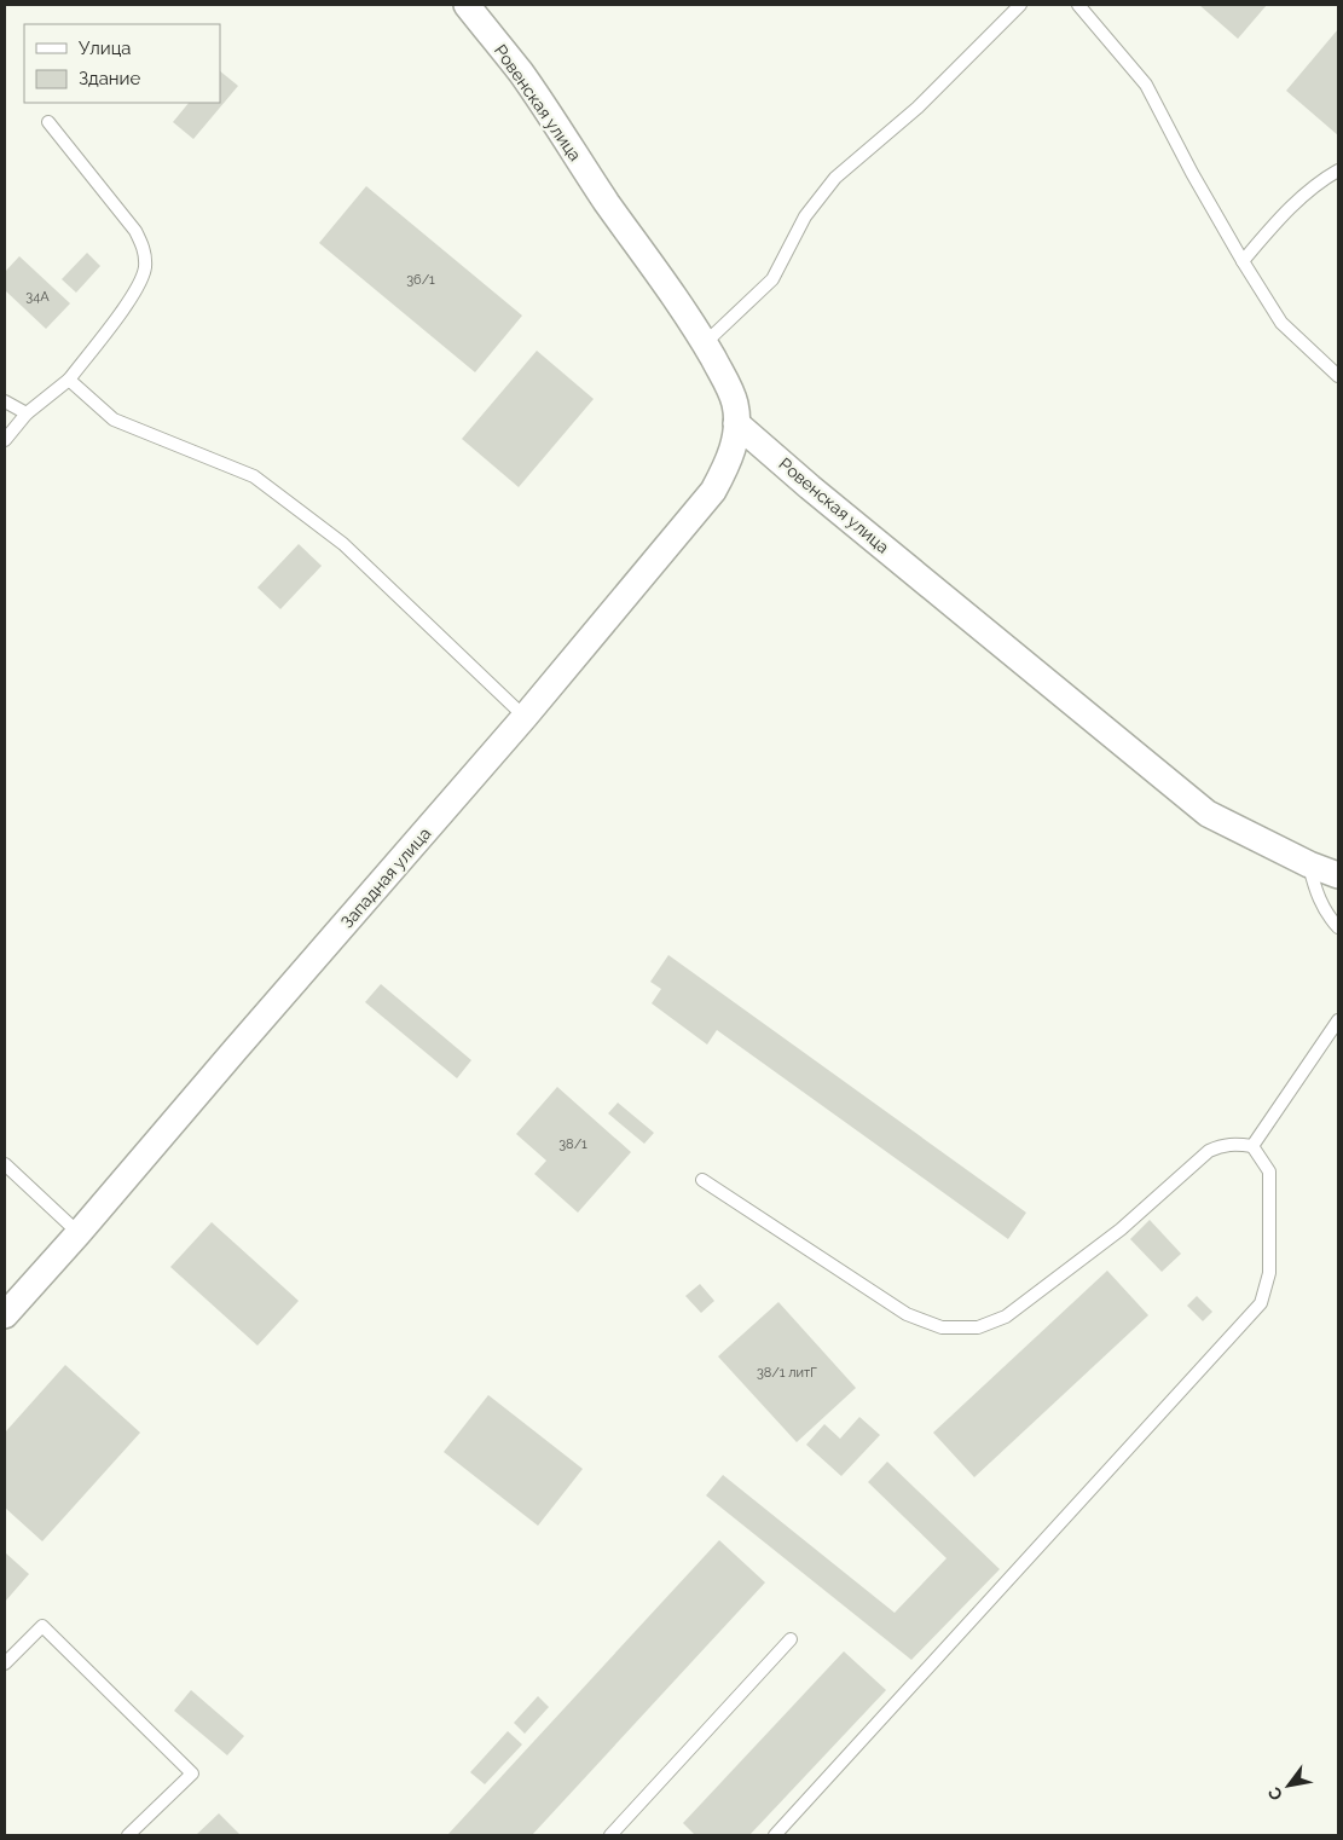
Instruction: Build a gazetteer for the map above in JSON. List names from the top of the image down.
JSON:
{
  "streets": {
    "street": ["Ровенская улица", "Западная улица"]
  },
  "crossings": [
    ["Ровенская улица", "Западная улица"]
  ],
  "house_numbers": [
    "36/1",
    "34А",
    "38/1",
    "38/1 литГ"
  ],
  "legend": ["Улица", "Здание"],
  "north": "bottom left"
}
